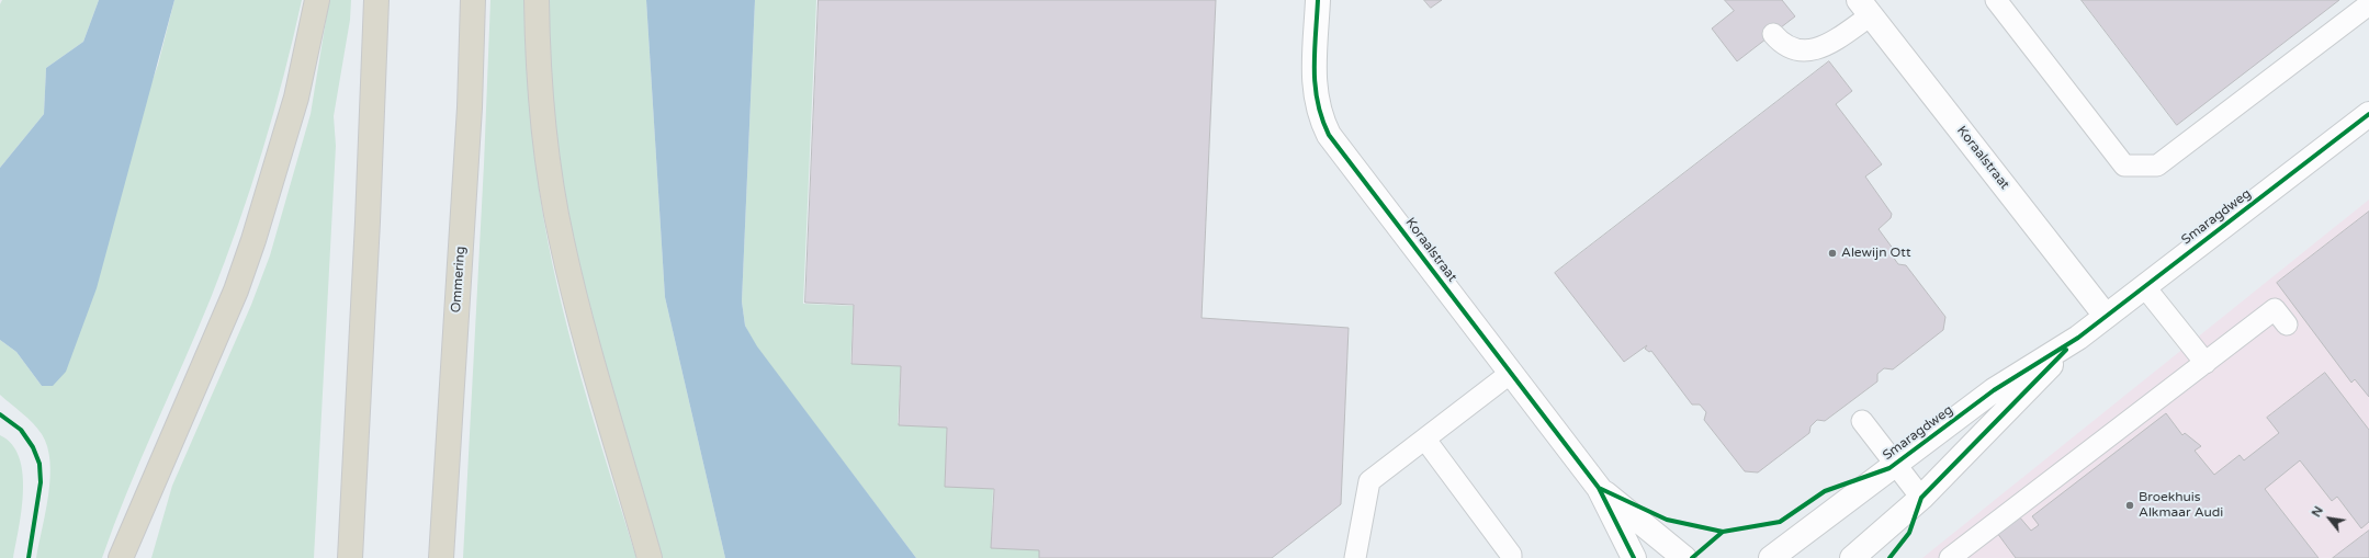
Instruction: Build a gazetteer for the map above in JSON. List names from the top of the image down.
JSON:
{
  "streets": {
    "highway": ["Ommering"],
    "street": ["Koraalstraat", "Smaragdweg"]
  },
  "crossings": [
    ["Koraalstraat", "Smaragdweg"]
  ],
  "places": ["Alewijn Ott", "Broekhuis Alkmaar Audi"],
  "north": "top left"
}
